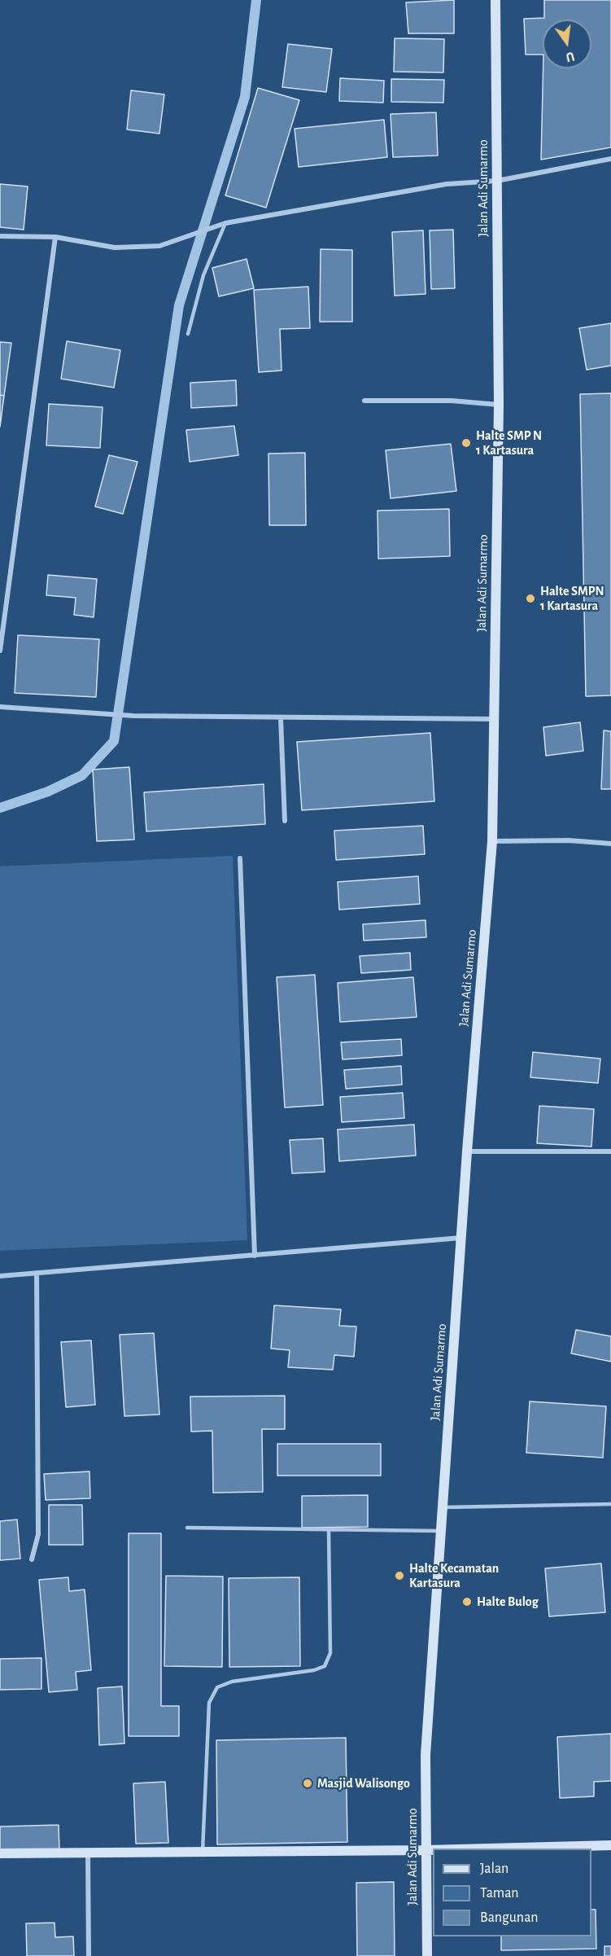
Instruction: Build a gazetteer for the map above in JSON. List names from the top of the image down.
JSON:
{
  "streets": {
    "main road": ["Jalan Adi Sumarmo"]
  },
  "places": [
    "Halte SMP N 1 Kartasura",
    "Halte SMPN 1 Kartasura",
    "Halte Kecamatan Kartasura",
    "Halte Bulog",
    "Masjid Walisongo"
  ],
  "legend": ["Jalan", "Taman", "Bangunan"],
  "north": "bottom"
}
